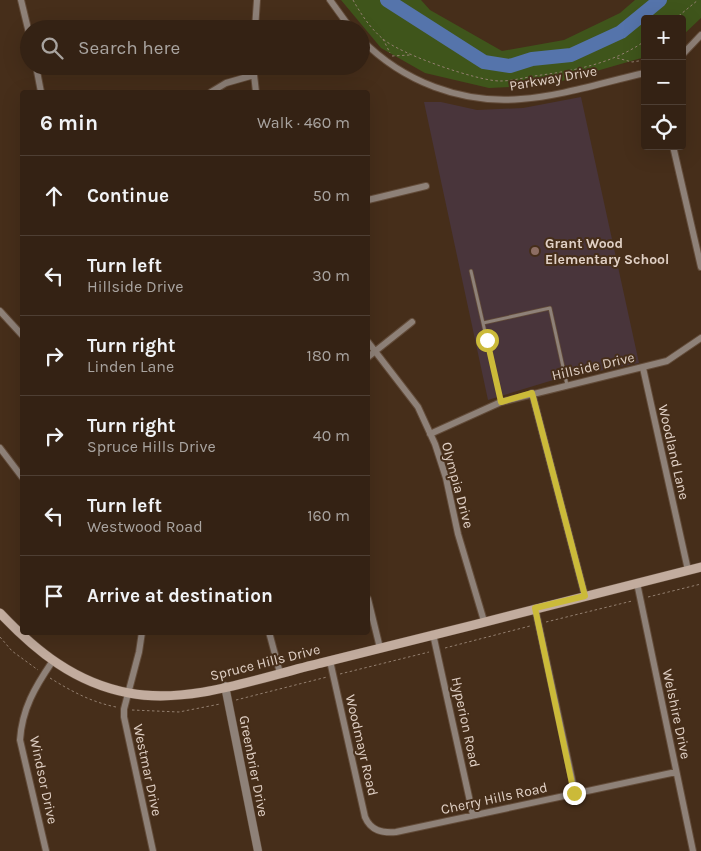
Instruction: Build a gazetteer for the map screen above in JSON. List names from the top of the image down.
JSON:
{
  "streets": {
    "main road": ["Spruce Hills Drive"],
    "street": [
      "Parkway Drive",
      "Hillside Drive",
      "Woodland Lane",
      "Olympia Drive",
      "Welshire Drive",
      "Hyperion Road",
      "Woodmayr Road",
      "Greenbrier Drive",
      "Westmar Drive",
      "Windsor Drive",
      "Cherry Hills Road"
    ]
  },
  "crossings": [
    ["Hillside Drive", "Woodland Lane"],
    ["Hillside Drive", "Olympia Drive"],
    ["Woodland Lane", "Spruce Hills Drive"],
    ["Olympia Drive", "Spruce Hills Drive"],
    ["Spruce Hills Drive", "Welshire Drive"],
    ["Spruce Hills Drive", "Hyperion Road"],
    ["Spruce Hills Drive", "Woodmayr Road"],
    ["Spruce Hills Drive", "Greenbrier Drive"],
    ["Spruce Hills Drive", "Westmar Drive"],
    ["Spruce Hills Drive", "Windsor Drive"],
    ["Welshire Drive", "Cherry Hills Road"],
    ["Hyperion Road", "Cherry Hills Road"],
    ["Woodmayr Road", "Cherry Hills Road"]
  ],
  "places": ["Grant Wood Elementary School"],
  "page": {
    "map_buttons": ["+", "−"],
    "search": "Search here",
    "heading": ["6 min", "Walk · 460 m"],
    "list": [
      ["Continue", "50 m"],
      ["Turn left", "Hillside Drive", "30 m"],
      ["Turn right", "Linden Lane", "180 m"],
      ["Turn right", "Spruce Hills Drive", "40 m"],
      ["Turn left", "Westwood Road", "160 m"],
      "Arrive at destination"
    ]
  }
}
